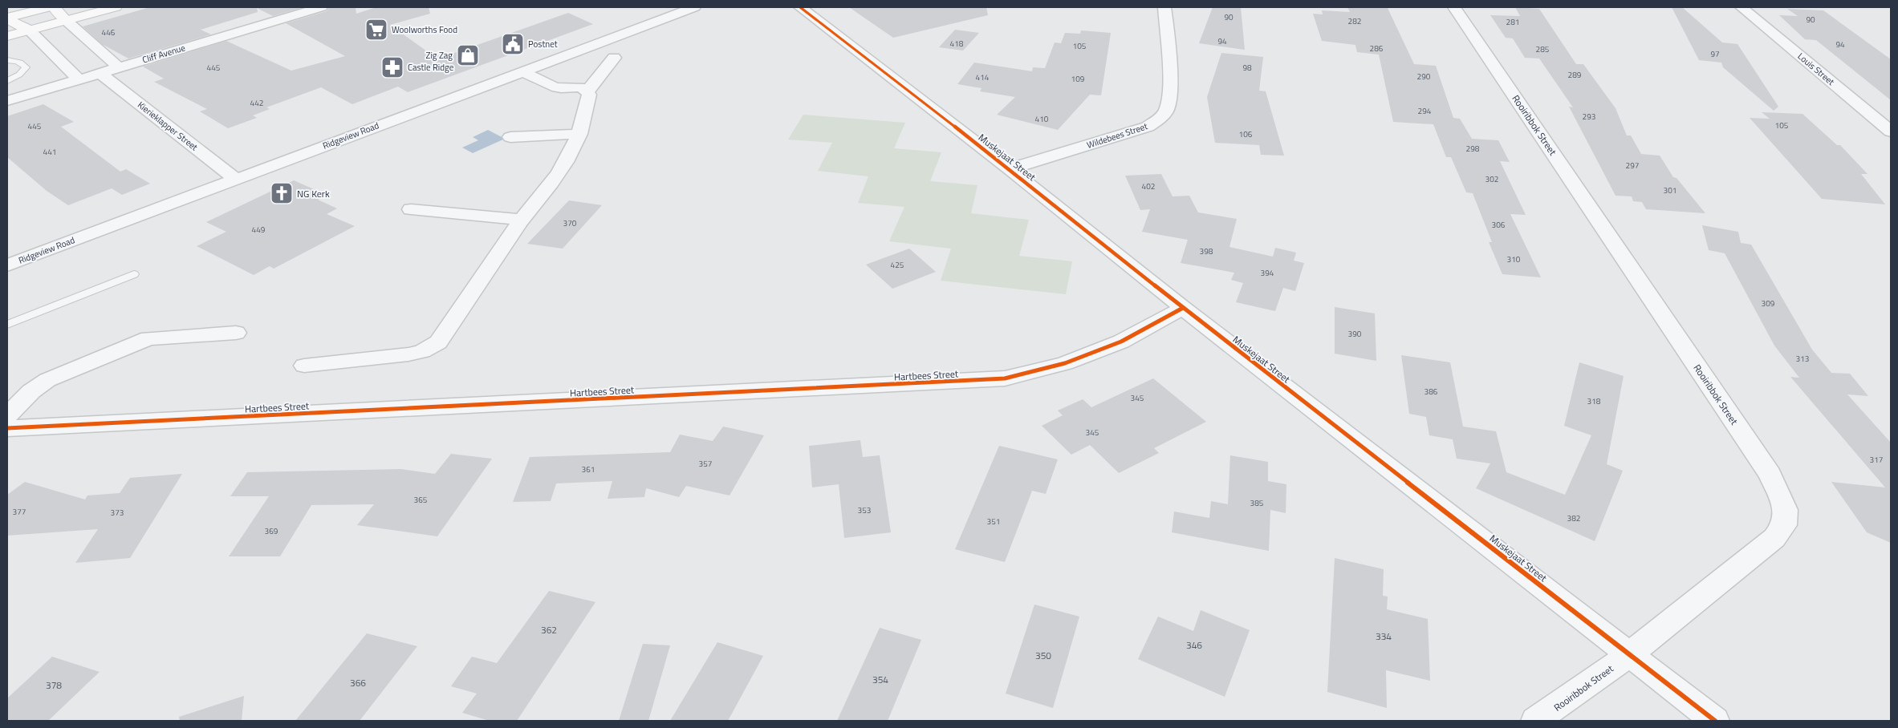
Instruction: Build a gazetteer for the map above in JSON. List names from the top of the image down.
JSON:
{
  "streets": {
    "street": [
      "Cliff Avenue",
      "Louis Street",
      "Rooiribbok Street",
      "Kierieklapper Street",
      "Ridgeview Road",
      "Wildebees Street",
      "Muskejaat Street",
      "Hartbees Street"
    ]
  },
  "crossings": [
    ["Cliff Avenue", "Kierieklapper Street"],
    ["Rooiribbok Street", "Muskejaat Street"],
    ["Kierieklapper Street", "Ridgeview Road"],
    ["Wildebees Street", "Muskejaat Street"],
    ["Muskejaat Street", "Hartbees Street"]
  ],
  "places": {
    "supermarket": ["Woolworths Food"],
    "public building": ["Postnet"],
    "shop": ["Zig Zag"],
    "pharmacy": ["Castle Ridge"],
    "church": ["NG Kerk"]
  },
  "house_numbers": [
    "90",
    "90",
    "282",
    "281",
    "446",
    "94",
    "418",
    "94",
    "105",
    "286",
    "285",
    "97",
    "445",
    "98",
    "289",
    "290",
    "414",
    "109",
    "442",
    "294",
    "293",
    "410",
    "105",
    "445",
    "106",
    "298",
    "441",
    "297",
    "302",
    "402",
    "301",
    "370",
    "306",
    "449",
    "398",
    "310",
    "425",
    "394",
    "309",
    "390",
    "313",
    "386",
    "345",
    "318",
    "345",
    "317",
    "357",
    "361",
    "365",
    "385",
    "353",
    "377",
    "373",
    "382",
    "351",
    "369",
    "362",
    "334",
    "346",
    "350",
    "354",
    "366",
    "378"
  ]
}
